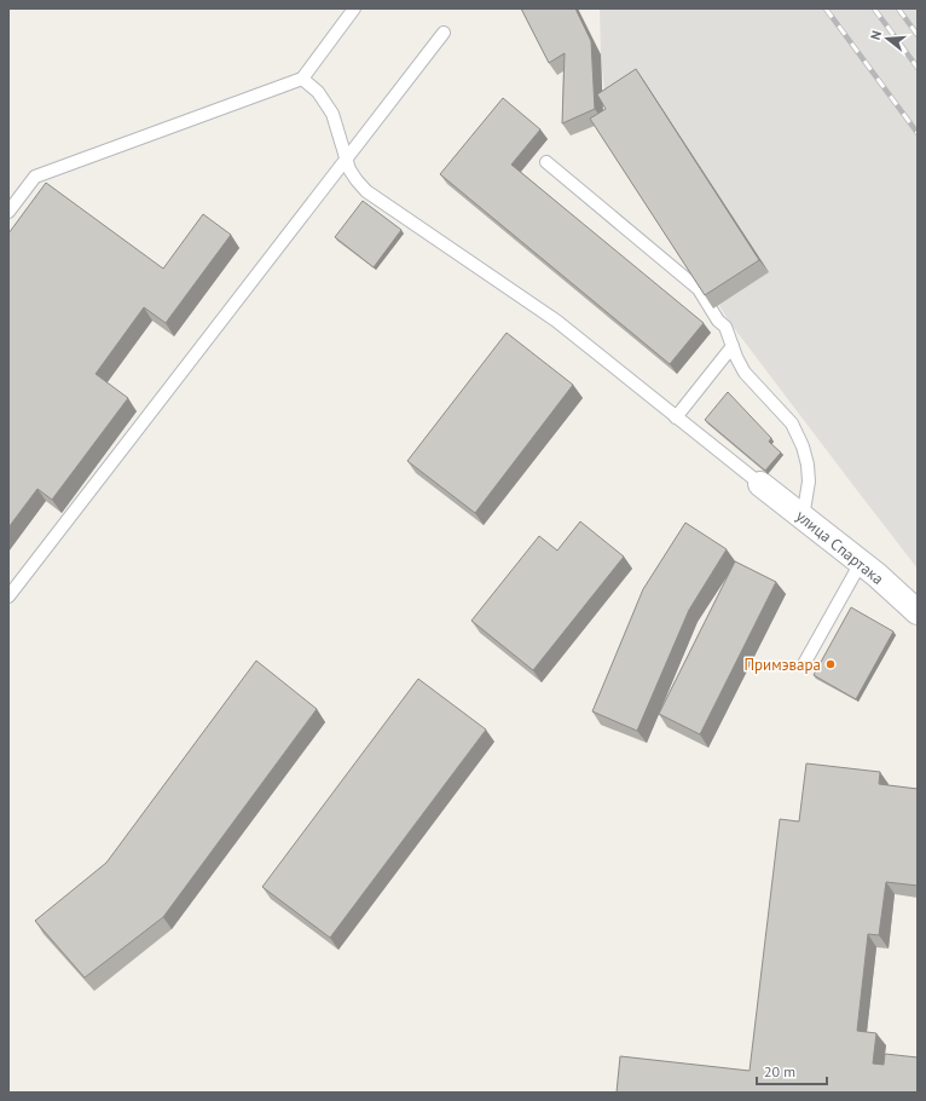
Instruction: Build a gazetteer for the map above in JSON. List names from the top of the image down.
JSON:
{
  "streets": {
    "street": ["улица Спартака"]
  },
  "places": ["Примэвара"],
  "scale_bar": "20 m",
  "north": "left"
}
